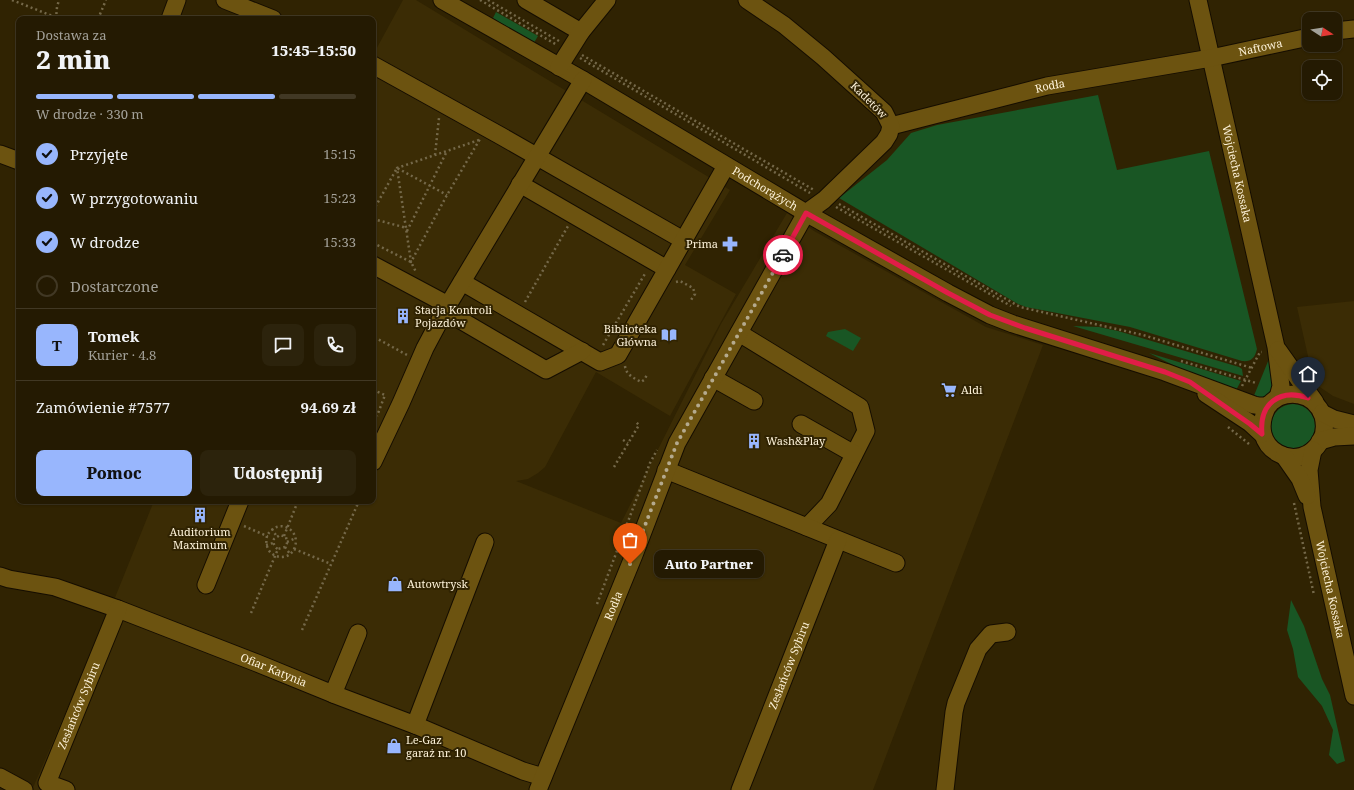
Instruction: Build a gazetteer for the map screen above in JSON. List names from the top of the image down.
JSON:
{
  "streets": {
    "street": [
      "Naftowa",
      "Rodła",
      "Kadetów",
      "Wojciecha Kossaka",
      "Podchorążych",
      "Zesłańców Sybiru",
      "Ofiar Katynia"
    ]
  },
  "crossings": [
    ["Naftowa", "Rodła"],
    ["Naftowa", "Wojciecha Kossaka"],
    ["Rodła", "Kadetów"],
    ["Rodła", "Wojciecha Kossaka"],
    ["Rodła", "Podchorążych"],
    ["Rodła", "Ofiar Katynia"],
    ["Kadetów", "Podchorążych"],
    ["Wojciecha Kossaka", "Podchorążych"],
    ["Zesłańców Sybiru", "Ofiar Katynia"]
  ],
  "places": {
    "pharmacy": ["Prima"],
    "building": ["Stacja Kontroli Pojazdów", "Wash&Play", "Auditorium Maximum"],
    "library": ["Biblioteka Główna"],
    "supermarket": ["Aldi"],
    "other": ["Auto Partner"],
    "shop": ["Autowtrysk", "Le-Gaz garaż nr. 10"]
  },
  "north": "right",
  "page": {
    "heading": ["2 min", "Dostawa za", "15:45–15:50"],
    "panel": [
      "Tomek",
      "Kurier · 4.8",
      "Zamówienie #7577",
      "94.69 zł"
    ],
    "bar": "W drodze · 330 m",
    "list": [
      ["Przyjęte", "15:15"],
      ["W przygotowaniu", "15:23"],
      ["W drodze", "15:33"],
      "Dostarczone"
    ],
    "round": "T",
    "buttons": ["Pomoc", "Udostępnij"],
    "bubble": "Auto Partner"
  }
}
